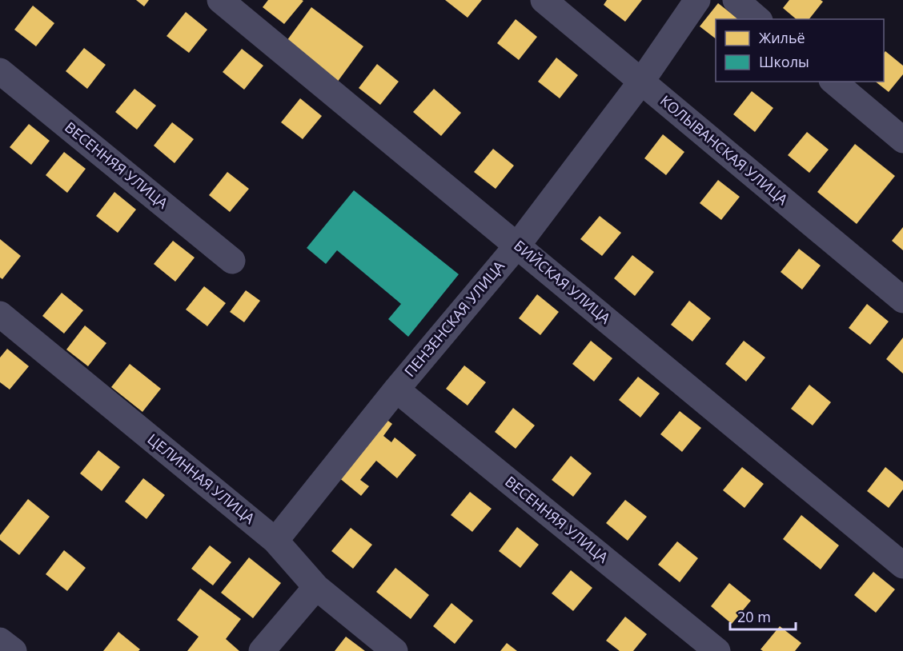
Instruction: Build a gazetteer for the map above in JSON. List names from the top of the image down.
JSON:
{
  "streets": {
    "street": [
      "КОЛЫВАНСКАЯ УЛИЦА",
      "ВЕСЕННЯЯ УЛИЦА",
      "БИЙСКАЯ УЛИЦА",
      "ПЕНЗЕНСКАЯ УЛИЦА",
      "ЦЕЛИННАЯ УЛИЦА"
    ]
  },
  "crossings": [
    ["КОЛЫВАНСКАЯ УЛИЦА", "ПЕНЗЕНСКАЯ УЛИЦА"],
    ["ВЕСЕННЯЯ УЛИЦА", "ПЕНЗЕНСКАЯ УЛИЦА"],
    ["БИЙСКАЯ УЛИЦА", "ПЕНЗЕНСКАЯ УЛИЦА"],
    ["ПЕНЗЕНСКАЯ УЛИЦА", "ЦЕЛИННАЯ УЛИЦА"]
  ],
  "legend": ["Жильё", "Школы"],
  "scale_bar": "20 m"
}
